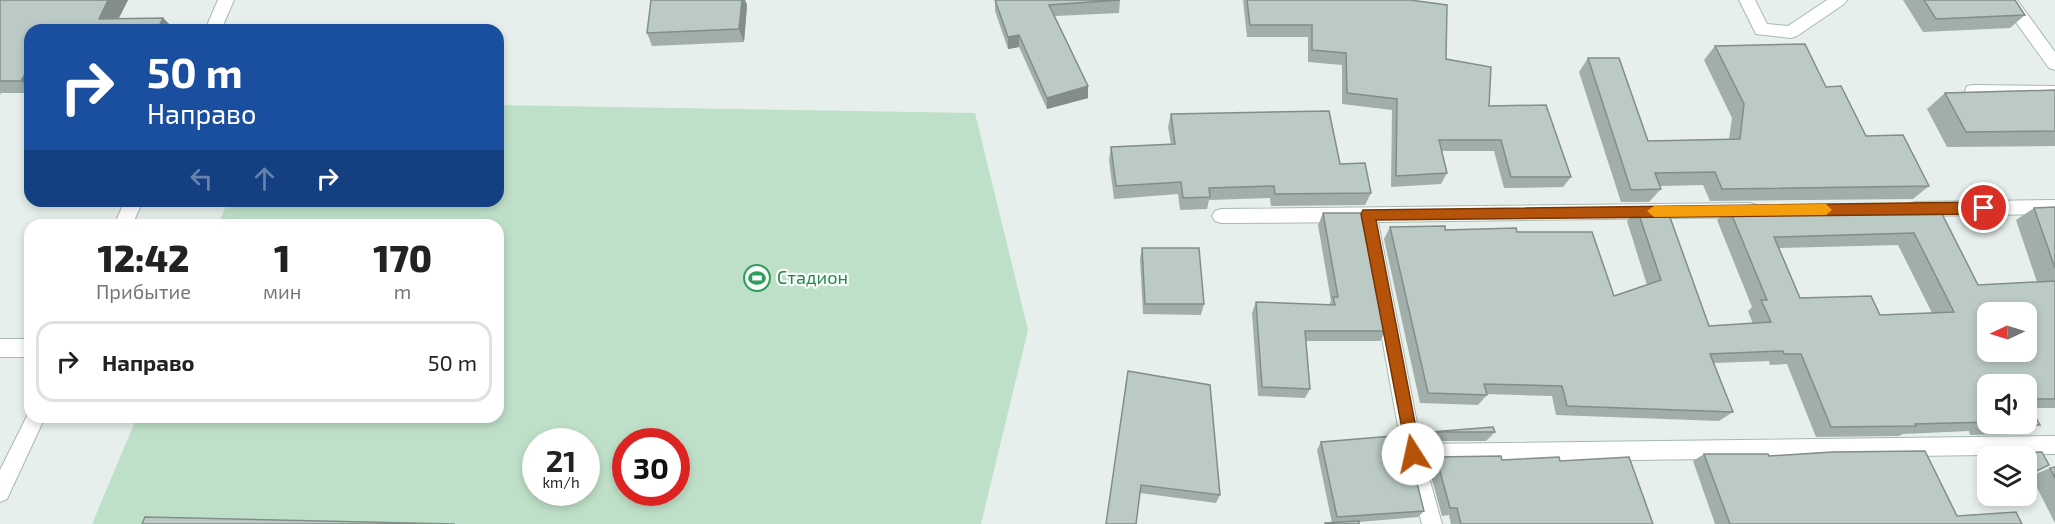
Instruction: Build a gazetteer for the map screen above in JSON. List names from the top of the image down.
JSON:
{
  "places": {
    "sports": ["Стадион"]
  },
  "north": "left",
  "page": {
    "turn": ["50 m", "Направо"],
    "eta": [
      "12:42",
      "Прибытие",
      "1",
      "мин",
      "170",
      "m"
    ],
    "list": [
      {
        "name": "Направо",
        "value": "50 m"
      }
    ],
    "speed": "21 km/h",
    "limit": "30"
  }
}
